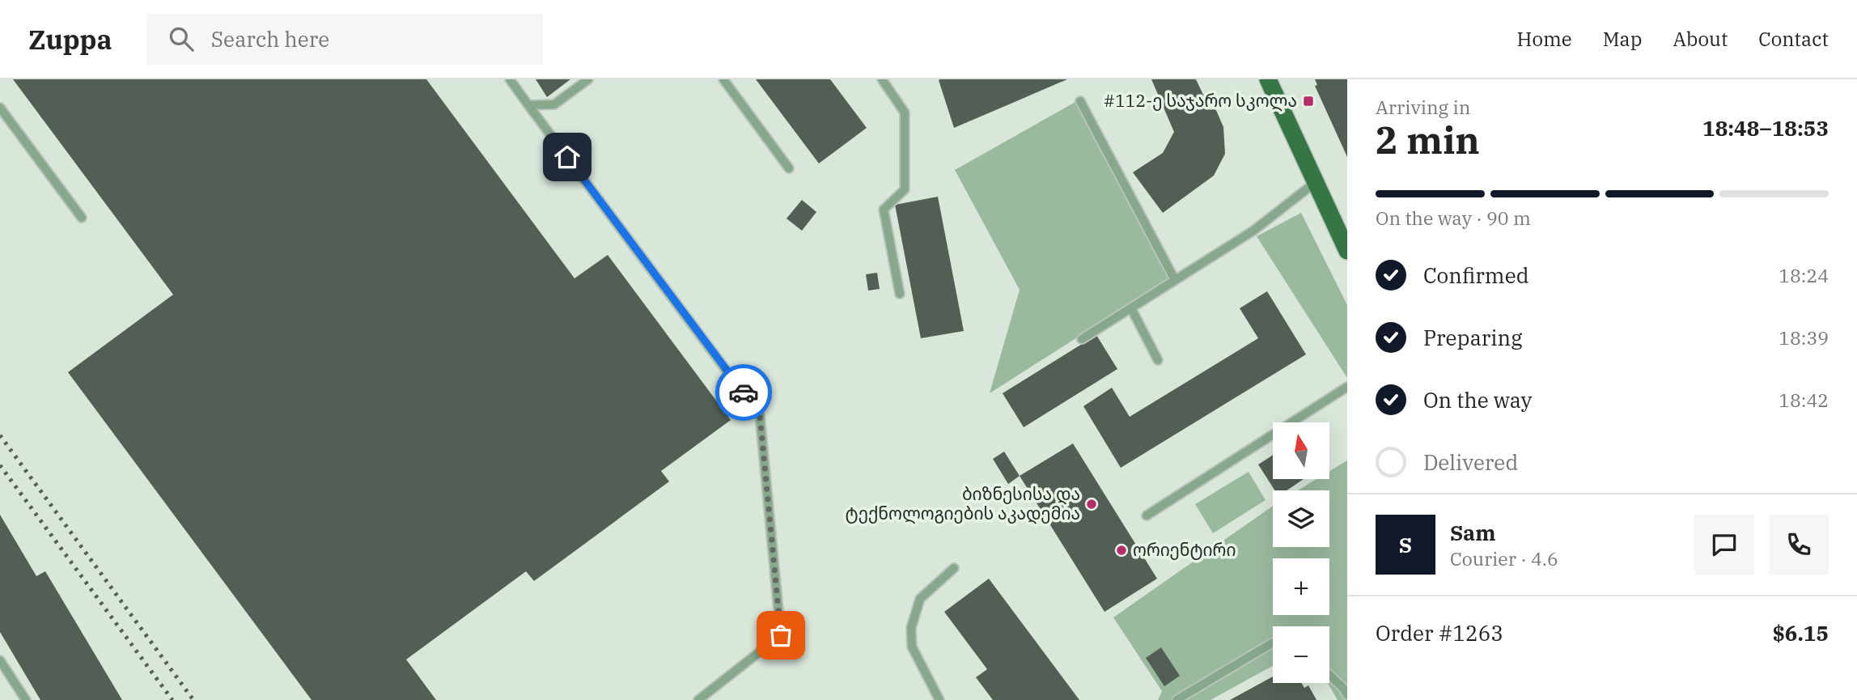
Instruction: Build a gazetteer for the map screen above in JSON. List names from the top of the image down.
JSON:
{
  "places": {
    "transit": ["#112-ე საჯარო სკოლა"],
    "other": ["ბიზნესისა და ტექნოლოგიების აკადემია", "ორიენტირი"]
  },
  "north": "top",
  "page": {
    "header": "Zuppa",
    "search": "Search here",
    "nav": [
      "Home",
      "Map",
      "About",
      "Contact"
    ],
    "heading": ["2 min", "Arriving in", "18:48–18:53"],
    "panel": [
      "Sam",
      "Courier · 4.6",
      "Order #1263",
      "$6.15"
    ],
    "bar": "On the way · 90 m",
    "list": [
      ["Confirmed", "18:24"],
      ["Preparing", "18:39"],
      ["On the way", "18:42"],
      "Delivered"
    ],
    "map_buttons": ["+", "−"],
    "round": "S"
  }
}
